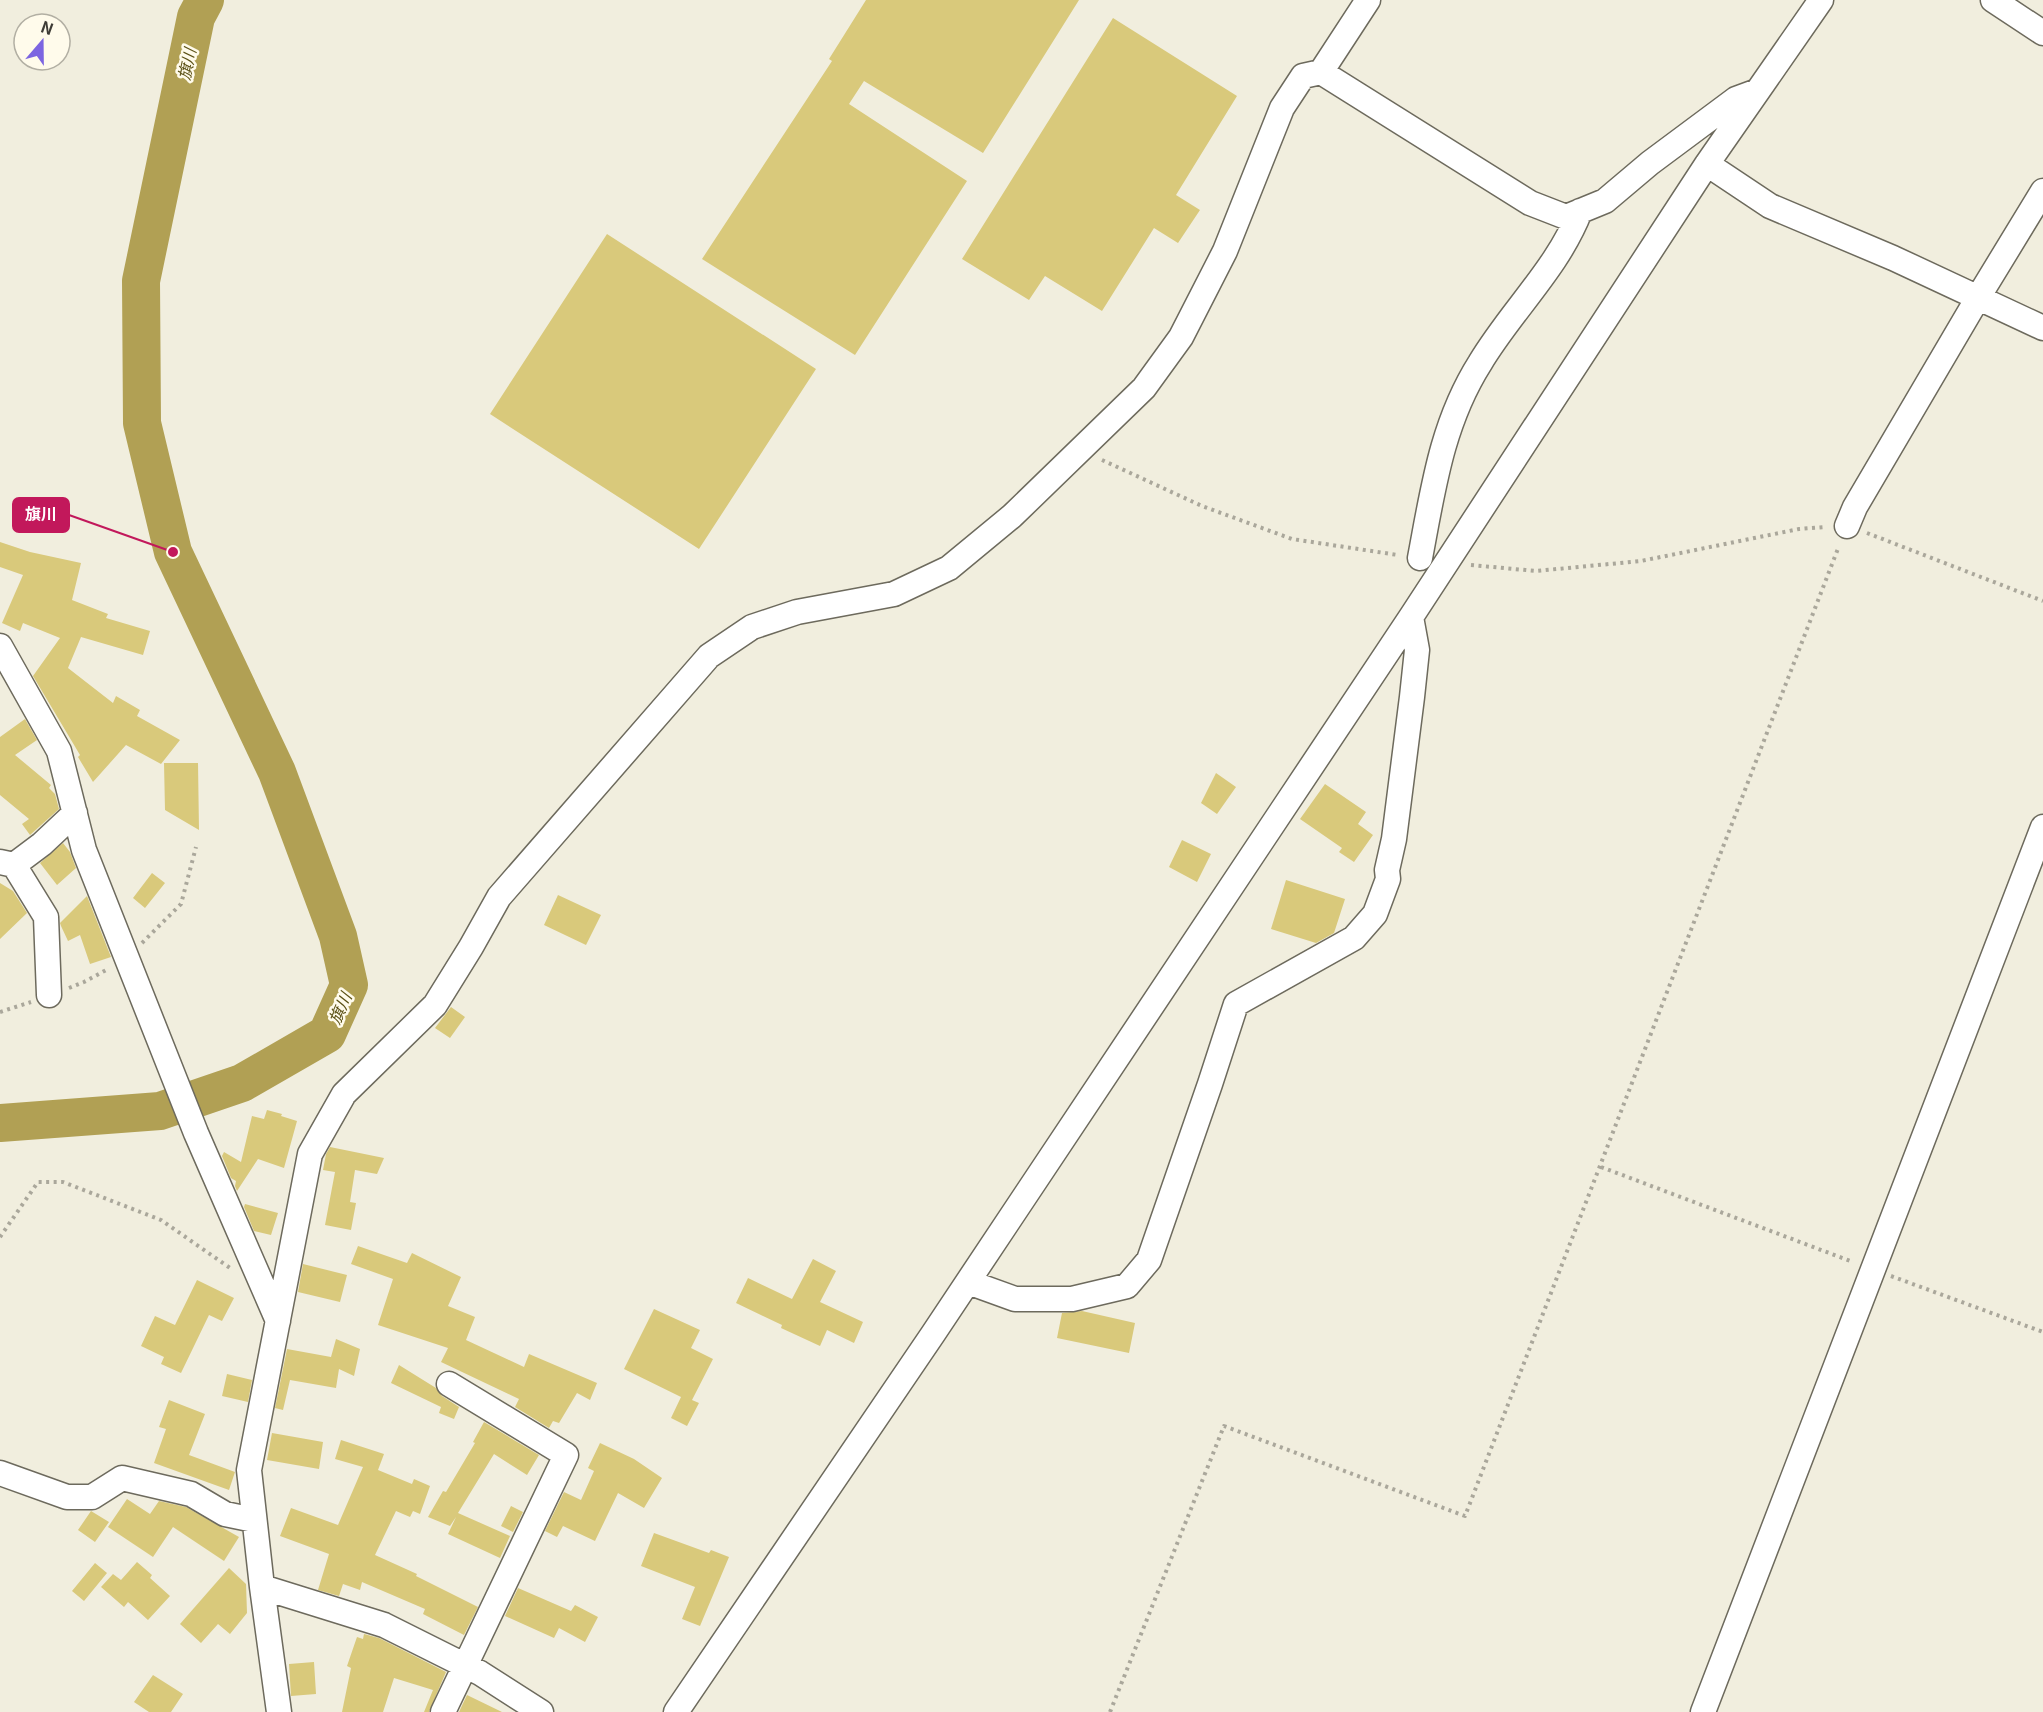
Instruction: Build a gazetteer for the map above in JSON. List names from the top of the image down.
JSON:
{
  "water": ["旗川"],
  "places": ["旗川"],
  "north": "top"
}
